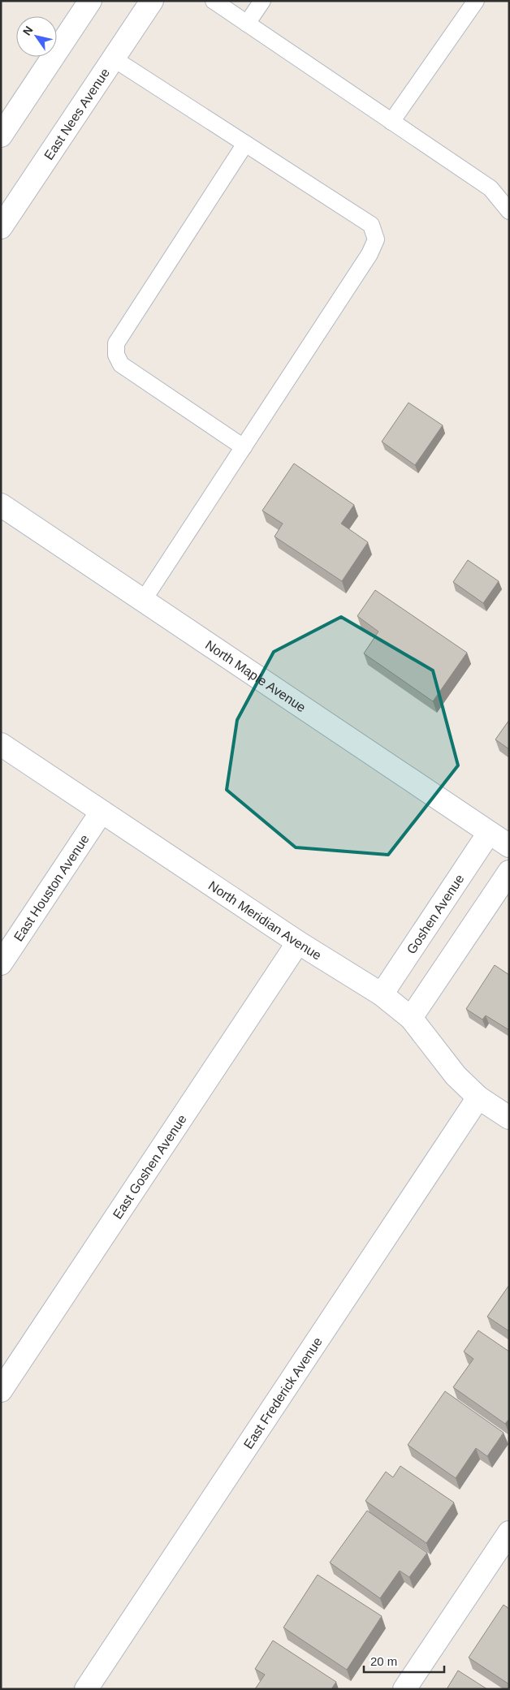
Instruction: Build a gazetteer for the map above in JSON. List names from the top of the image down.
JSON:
{
  "streets": {
    "street": [
      "East Nees Avenue",
      "North Maple Avenue",
      "East Houston Avenue",
      "Goshen Avenue",
      "North Meridian Avenue",
      "East Goshen Avenue",
      "East Frederick Avenue"
    ]
  },
  "crossings": [
    ["North Maple Avenue", "Goshen Avenue"],
    ["East Houston Avenue", "North Meridian Avenue"],
    ["Goshen Avenue", "North Meridian Avenue"],
    ["North Meridian Avenue", "East Goshen Avenue"],
    ["North Meridian Avenue", "East Frederick Avenue"]
  ],
  "scale_bar": "20 m",
  "north": "top left"
}
